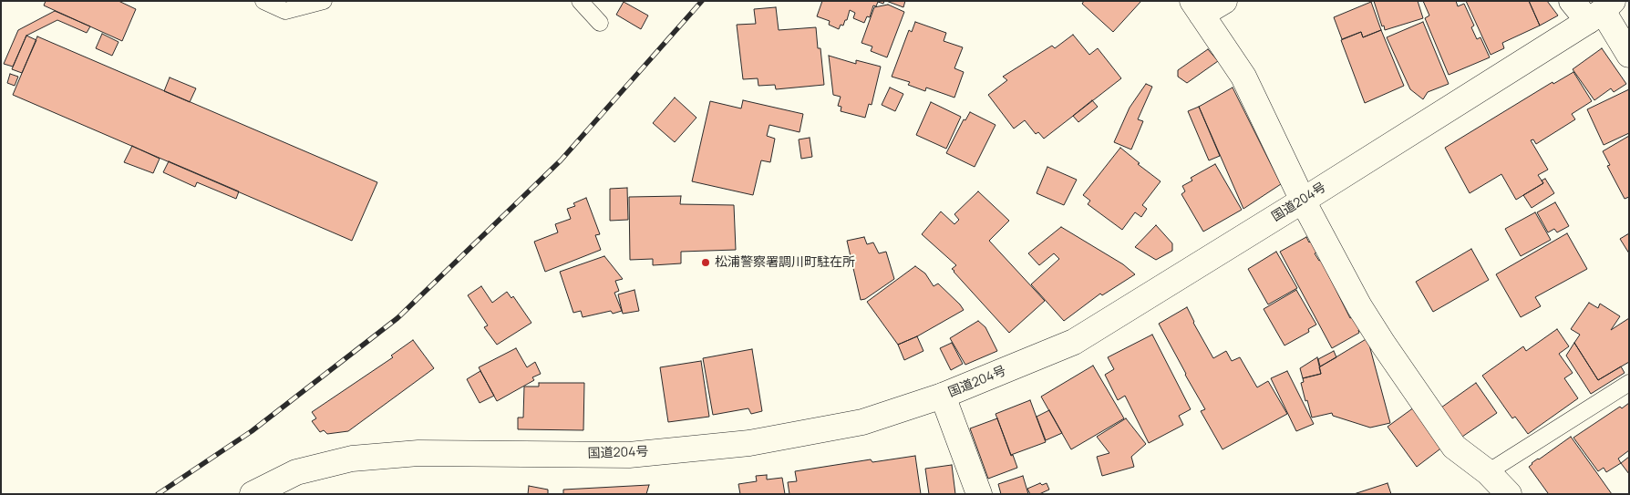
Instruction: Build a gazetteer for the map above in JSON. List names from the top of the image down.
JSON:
{
  "streets": {
    "main road": ["国道204号"]
  },
  "places": ["松浦警察署調川町駐在所"]
}
